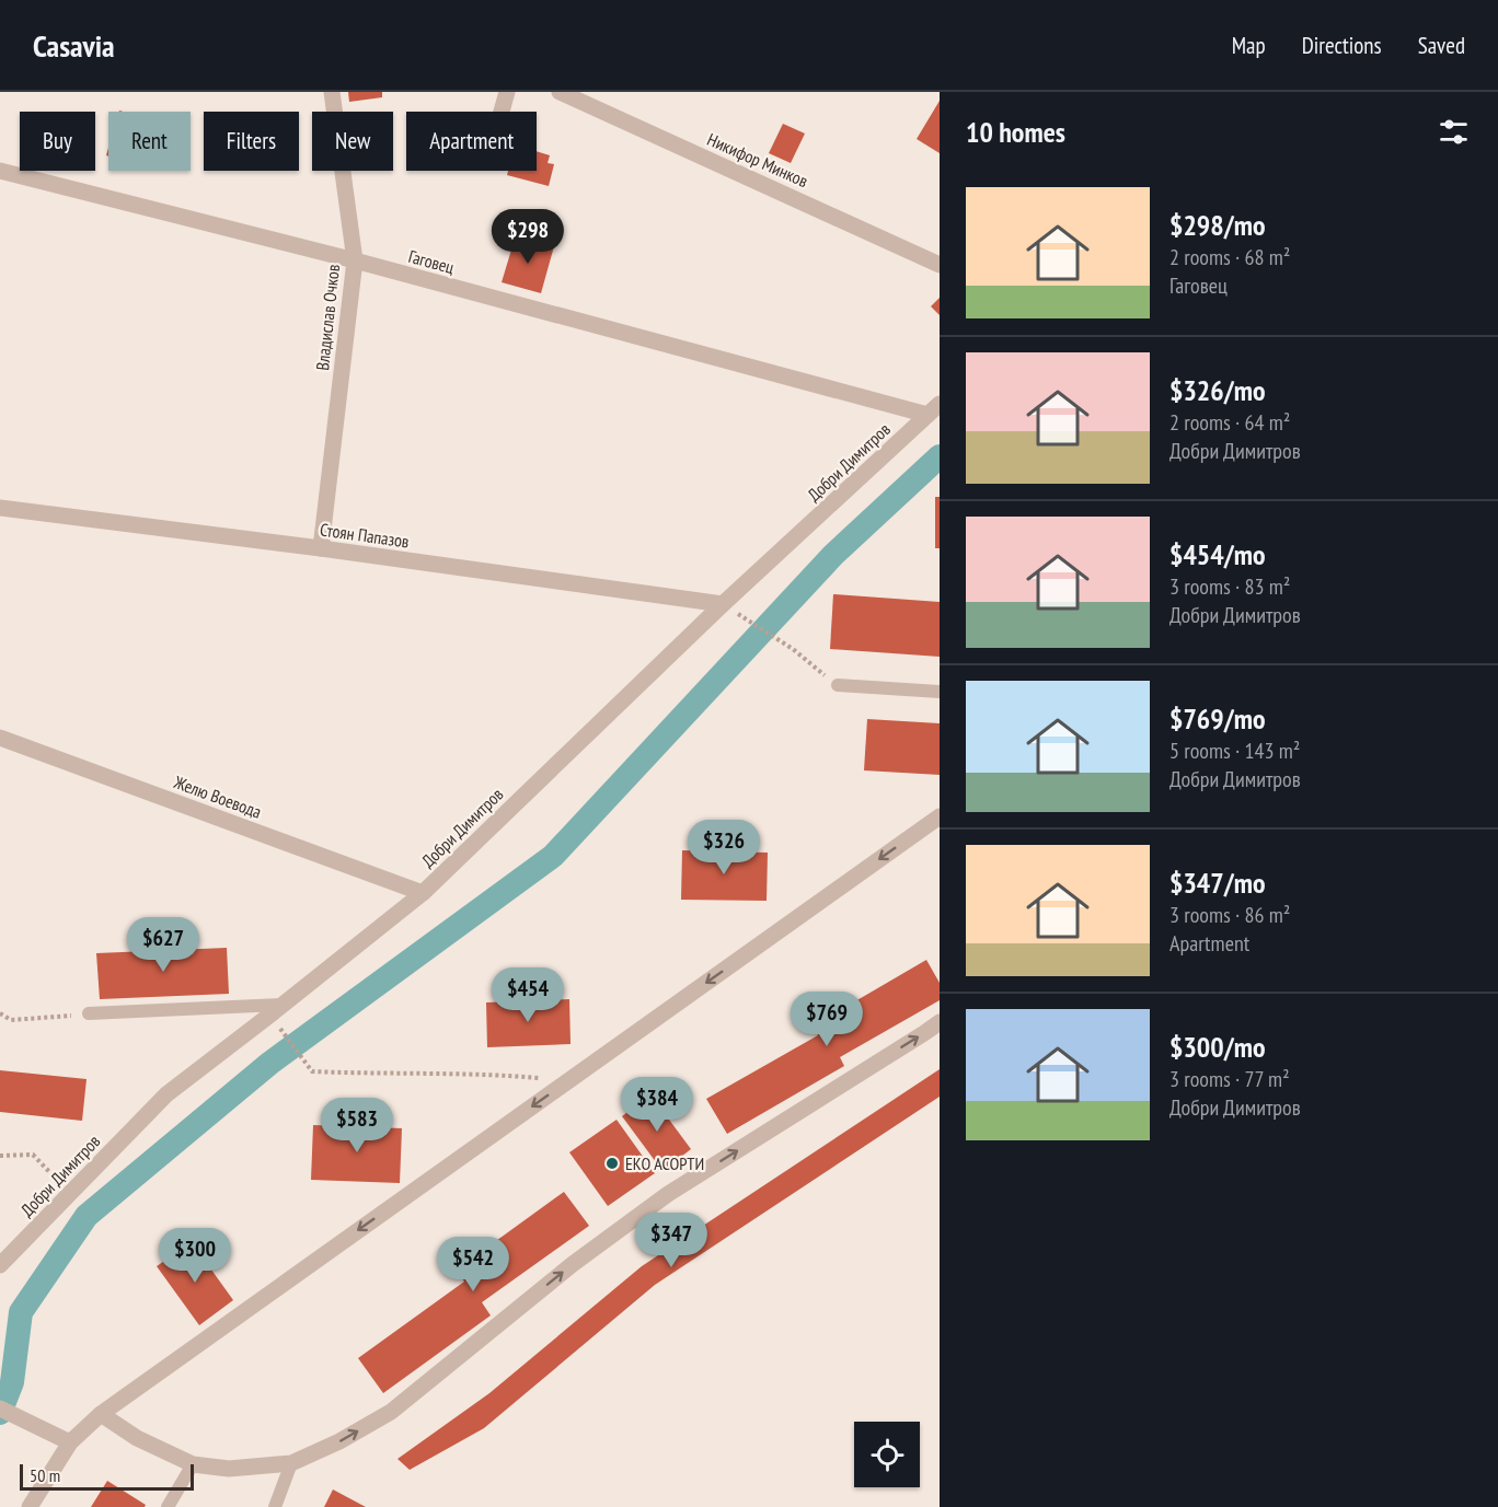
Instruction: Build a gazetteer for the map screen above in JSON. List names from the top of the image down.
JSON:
{
  "streets": {
    "street": [
      "Никифор Минков",
      "Гаговец",
      "Владислав Очков",
      "Добри Димитров",
      "Стоян Папазов",
      "Желю Воевода"
    ]
  },
  "crossings": [
    ["Гаговец", "Владислав Очков"],
    ["Гаговец", "Добри Димитров"],
    ["Владислав Очков", "Стоян Папазов"],
    ["Добри Димитров", "Стоян Папазов"],
    ["Добри Димитров", "Желю Воевода"]
  ],
  "places": ["ЕКО АСОРТИ"],
  "scale_bar": "50 m",
  "page": {
    "header": "Casavia",
    "nav": ["Map", "Directions", "Saved"],
    "heading": "10 homes",
    "chip": [
      "Buy",
      "Rent",
      "Filters",
      "New",
      "Apartment"
    ],
    "list": [
      {
        "name": "$298/mo",
        "note": "2 rooms · 68 m² · Гаговец"
      },
      {
        "name": "$326/mo",
        "note": "2 rooms · 64 m² · Добри Димитров"
      },
      {
        "name": "$454/mo",
        "note": "3 rooms · 83 m² · Добри Димитров"
      },
      {
        "name": "$769/mo",
        "note": "5 rooms · 143 m² · Добри Димитров"
      },
      {
        "name": "$347/mo",
        "note": "3 rooms · 86 m² · Apartment"
      },
      {
        "name": "$300/mo",
        "note": "3 rooms · 77 m² · Добри Димитров"
      }
    ],
    "price": [
      "$298",
      "$326",
      "$627",
      "$454",
      "$769",
      "$384",
      "$583",
      "$347",
      "$300",
      "$542"
    ],
    "scale": "50 m"
  }
}
